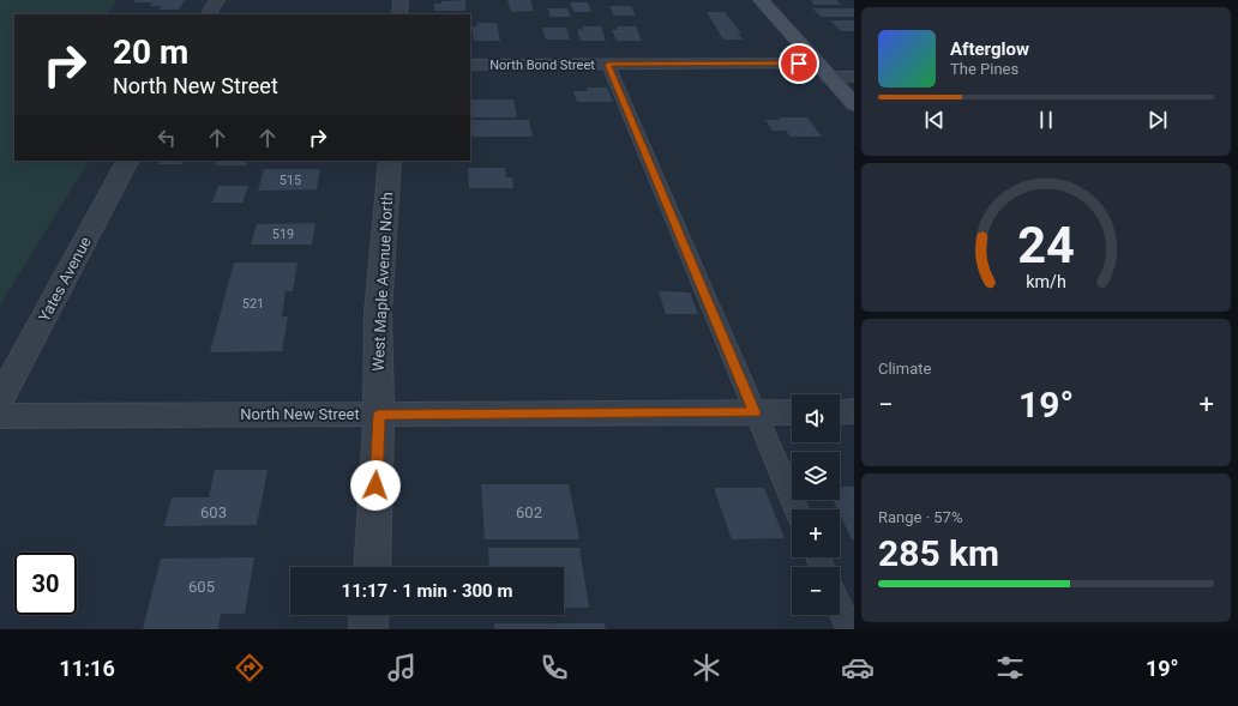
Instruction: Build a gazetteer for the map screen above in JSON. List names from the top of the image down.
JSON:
{
  "streets": {
    "street": [
      "North Bond Street",
      "Yates Avenue",
      "West Maple Avenue North",
      "North New Street"
    ]
  },
  "crossings": [
    ["West Maple Avenue North", "North New Street"]
  ],
  "house_numbers": [
    "515",
    "519",
    "521",
    "603",
    "602",
    "605"
  ],
  "page": {
    "turn": ["20 m", "North New Street"],
    "song": ["Afterglow", "The Pines"],
    "tile": [
      "Climate",
      ["Range · 57%", "285 km"]
    ],
    "heat": ["−", "19°", "+"],
    "map_buttons": ["+", "−"],
    "limit": "30",
    "trip": "11:17 · 1 min · 300 m",
    "tabs": ["11:16", "19°"],
    "gauge": ["24", "km/h"]
  }
}
